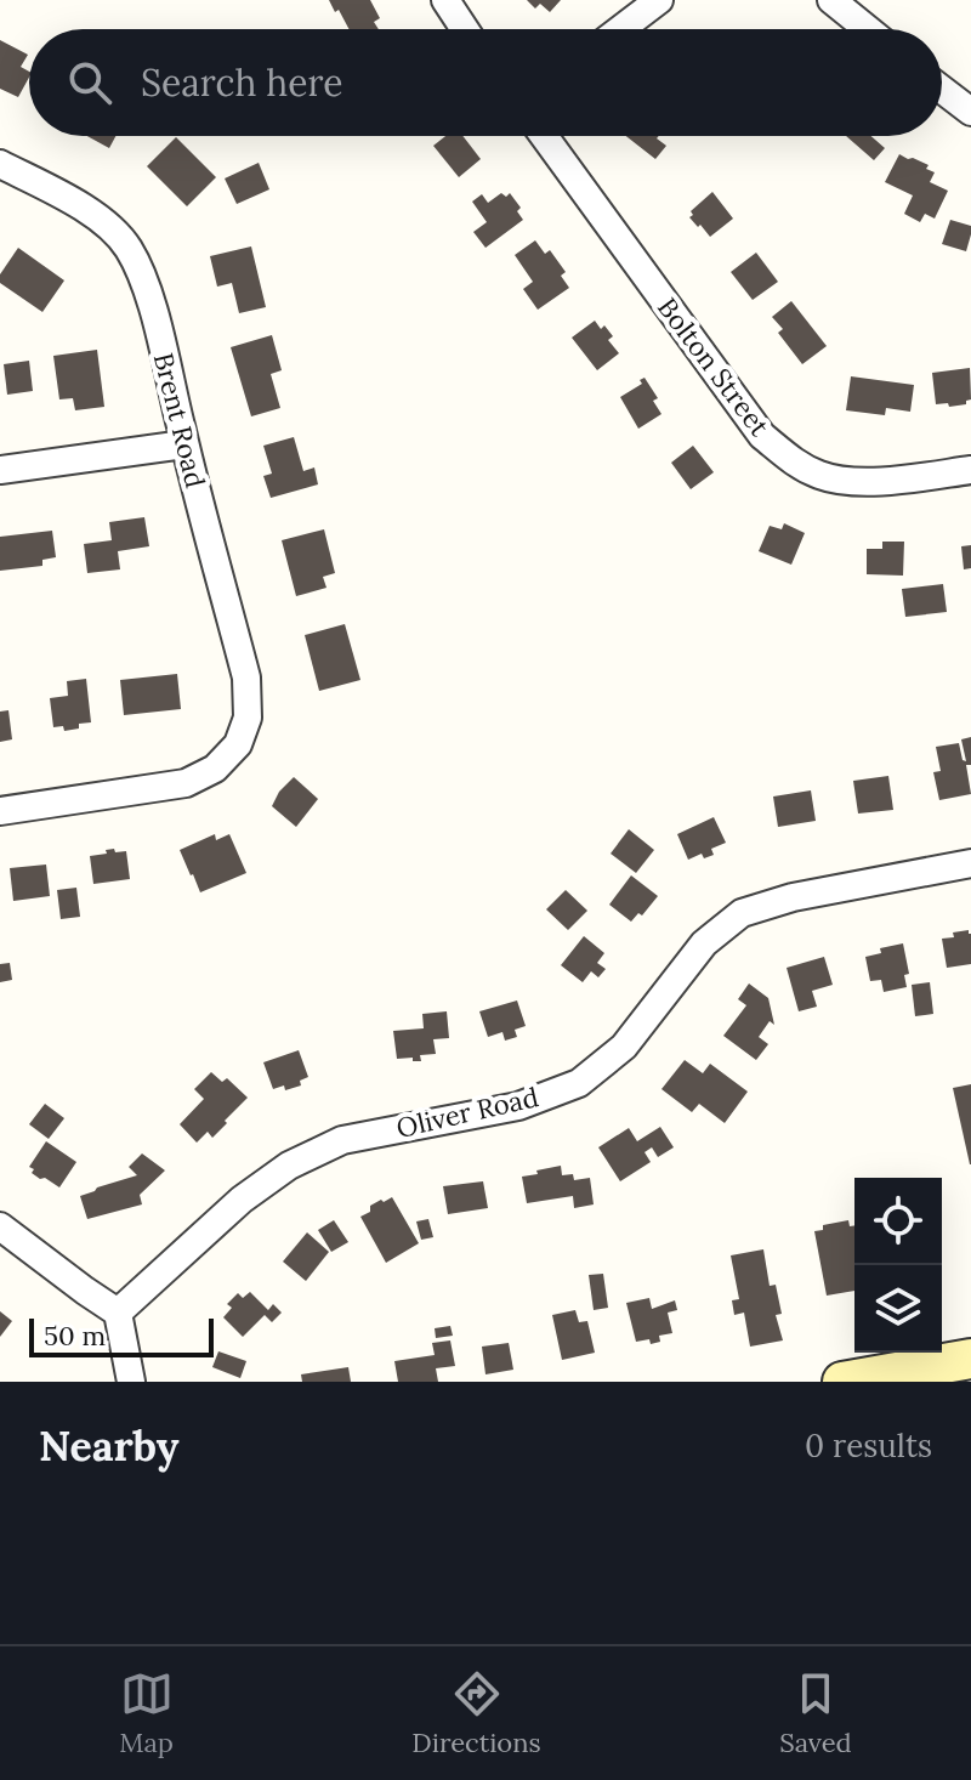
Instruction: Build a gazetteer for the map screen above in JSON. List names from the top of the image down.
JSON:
{
  "streets": {
    "street": ["Bolton Street", "Brent Road", "Oliver Road"]
  },
  "scale_bar": "50 m",
  "page": {
    "search": "Search here",
    "scale": "50 m",
    "heading": ["Nearby", "0 results"],
    "nav": ["Map", "Directions", "Saved"]
  }
}
